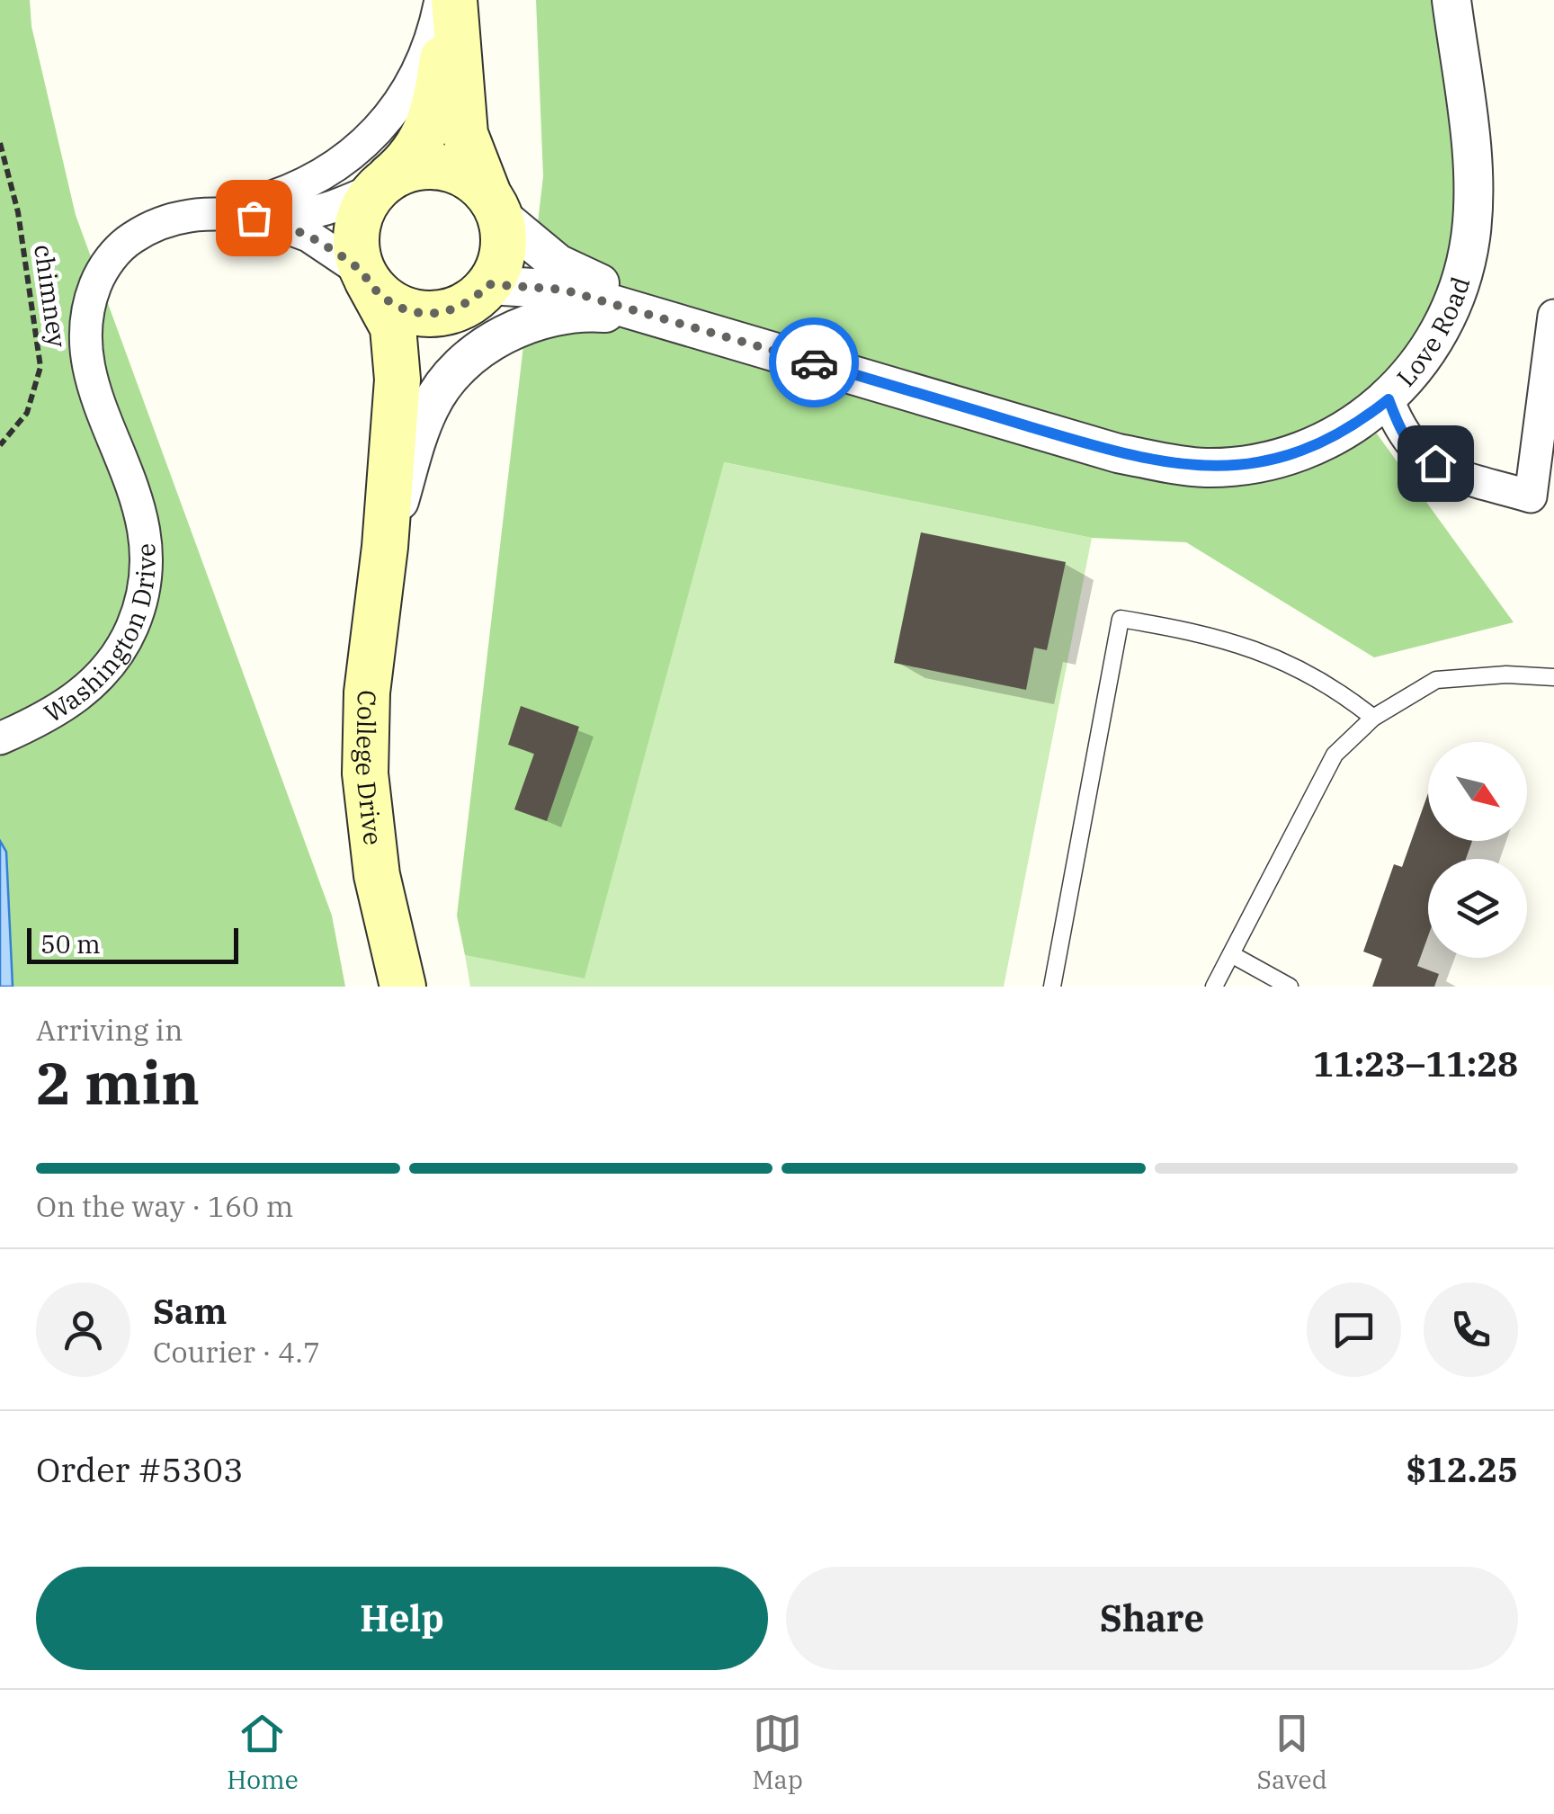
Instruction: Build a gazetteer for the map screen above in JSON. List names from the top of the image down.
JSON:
{
  "streets": {
    "main road": ["College Drive"],
    "street": ["Love Road", "Washington Drive"],
    "path": ["chimney"]
  },
  "crossings": [
    ["Love Road", "Washington Drive"],
    ["Love Road", "College Drive"],
    ["Washington Drive", "College Drive"]
  ],
  "scale_bar": "50 m",
  "north": "bottom right",
  "page": {
    "scale": "50 m",
    "heading": ["2 min", "Arriving in", "11:23–11:28"],
    "panel": [
      "Sam",
      "Courier · 4.7",
      "Order #5303",
      "$12.25"
    ],
    "bar": "On the way · 160 m",
    "buttons": ["Help", "Share"],
    "tabs": ["Home", "Map", "Saved"]
  }
}
